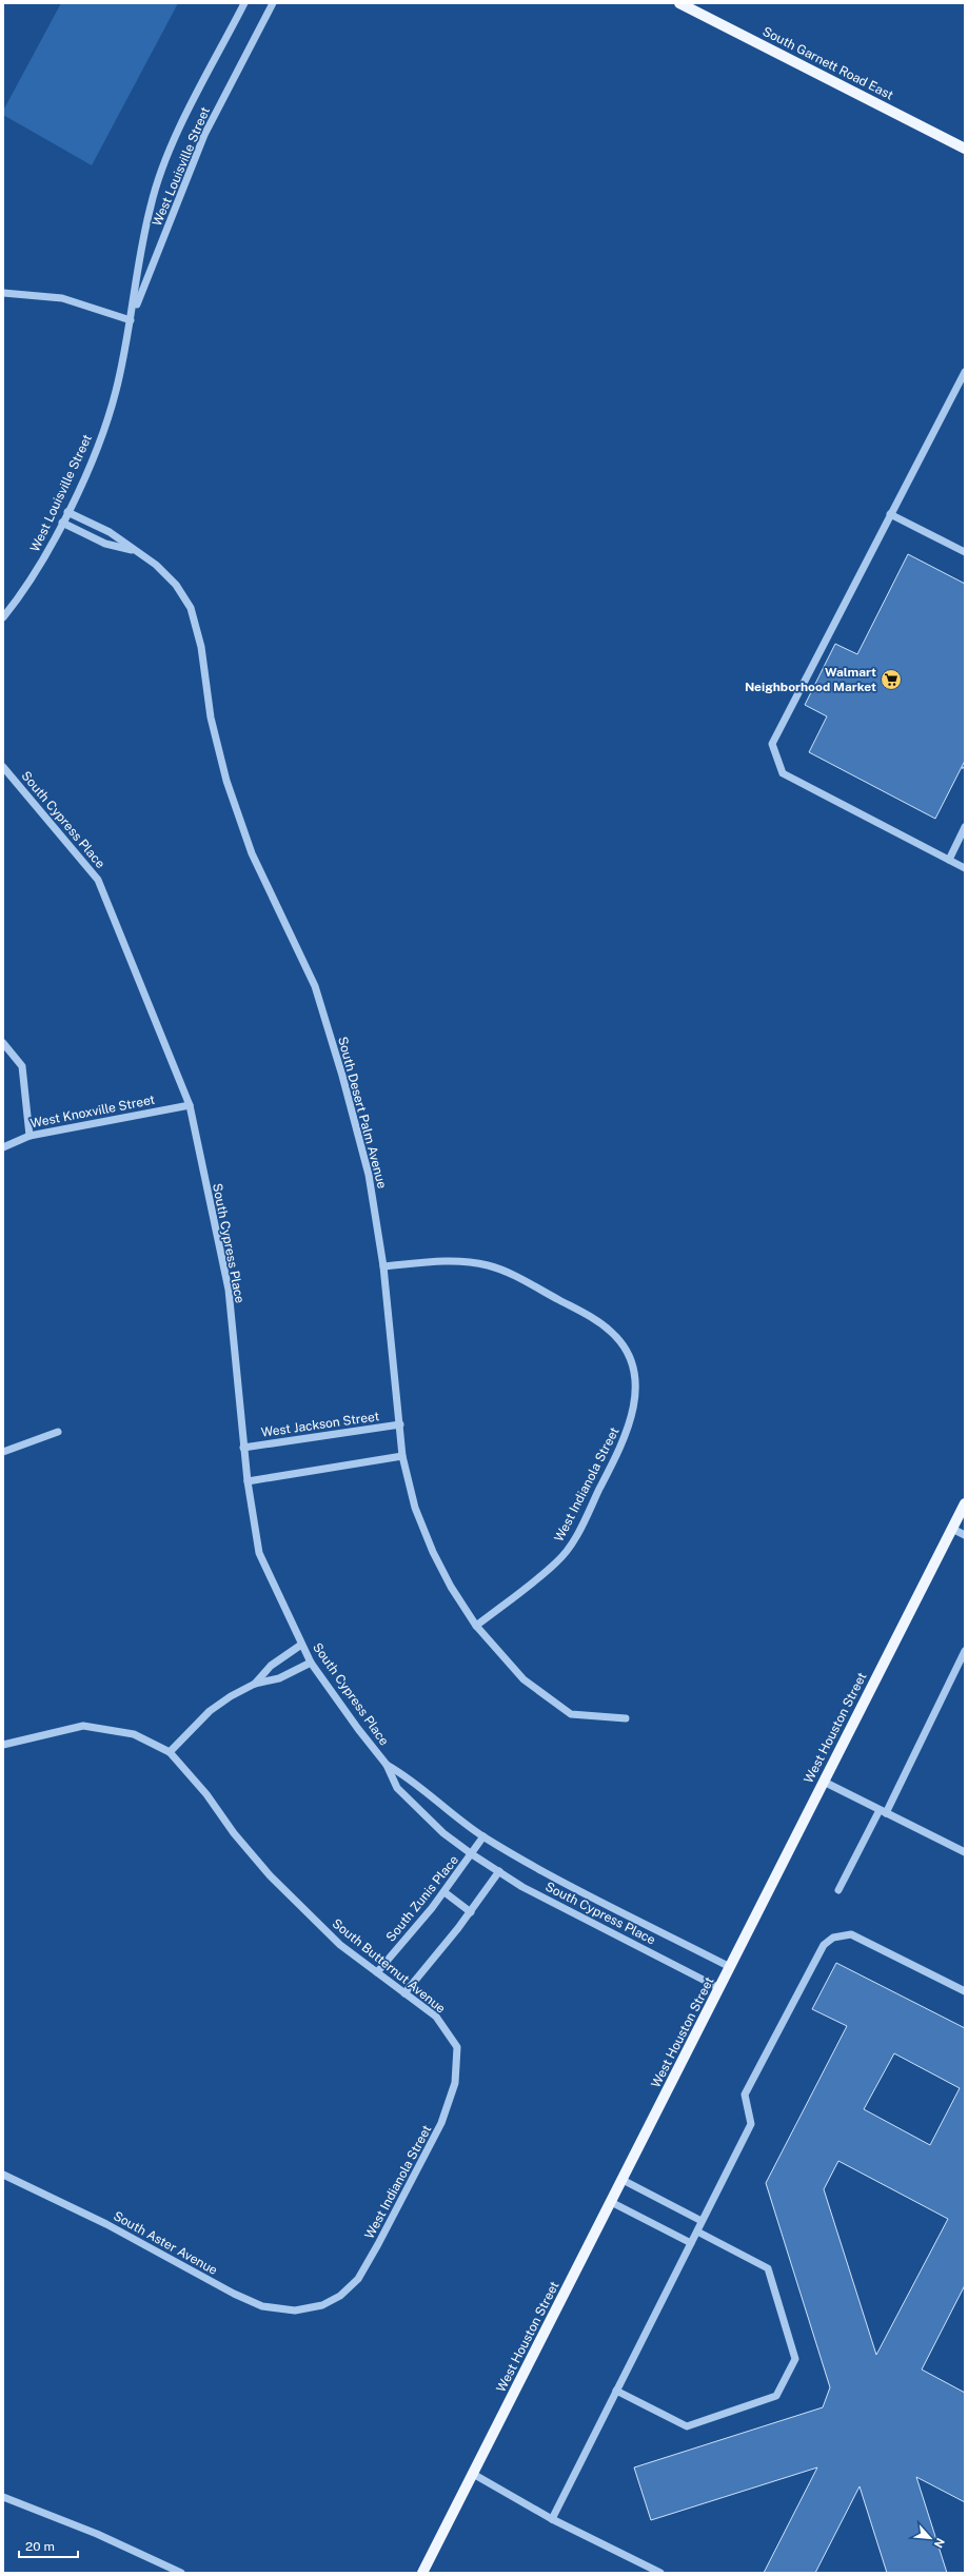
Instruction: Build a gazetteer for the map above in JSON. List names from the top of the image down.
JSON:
{
  "streets": {
    "main road": ["South Garnett Road East", "West Houston Street"],
    "street": [
      "West Louisville Street",
      "South Cypress Place",
      "West Knoxville Street",
      "South Desert Palm Avenue",
      "West Jackson Street",
      "West Indianola Street",
      "South Zunis Place",
      "South Butternut Avenue",
      "South Aster Avenue"
    ]
  },
  "crossings": [
    ["West Louisville Street", "South Desert Palm Avenue"],
    ["South Cypress Place", "West Knoxville Street"],
    ["South Cypress Place", "West Jackson Street"],
    ["South Cypress Place", "West Houston Street"],
    ["South Cypress Place", "South Zunis Place"],
    ["South Desert Palm Avenue", "West Jackson Street"],
    ["South Desert Palm Avenue", "West Indianola Street"],
    ["West Indianola Street", "South Butternut Avenue"],
    ["West Indianola Street", "South Aster Avenue"],
    ["South Zunis Place", "South Butternut Avenue"]
  ],
  "places": {
    "supermarket": ["Walmart Neighborhood Market"]
  },
  "scale_bar": "20 m",
  "north": "bottom right"
}
